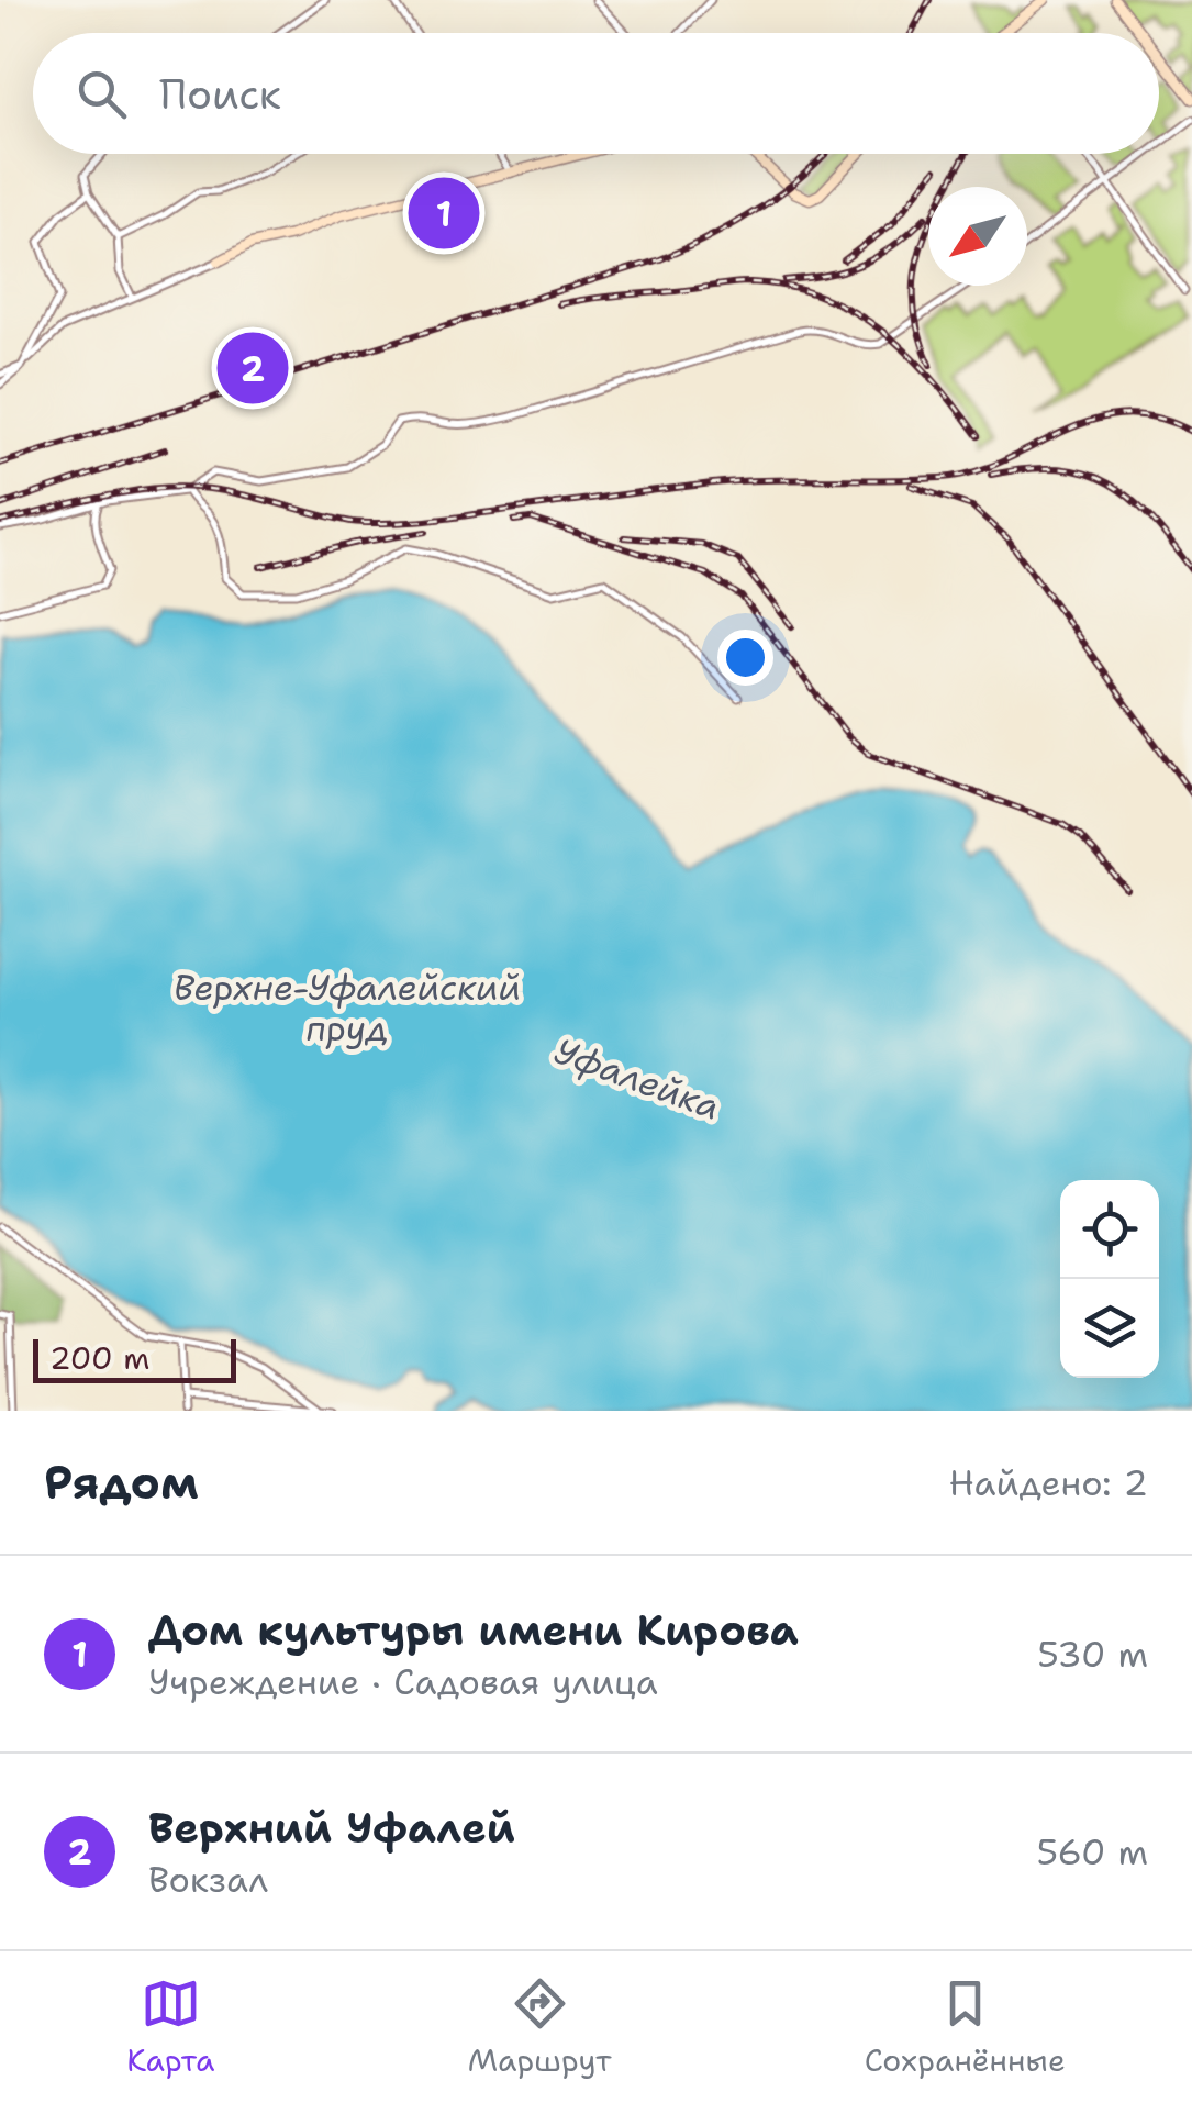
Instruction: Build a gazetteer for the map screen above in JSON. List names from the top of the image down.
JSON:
{
  "water": ["Верхне-Уфалейский пруд", "Уфалейка"],
  "scale_bar": "200 m",
  "north": "bottom left",
  "page": {
    "search": "Поиск",
    "pins": ["1", "2"],
    "scale": "200 m",
    "heading": ["Рядом", "Найдено: 2"],
    "list": [
      {
        "mark": "1",
        "name": "Дом культуры имени Кирова",
        "note": "Учреждение · Садовая улица",
        "value": "530 m"
      },
      {
        "mark": "2",
        "name": "Верхний Уфалей",
        "note": "Вокзал",
        "value": "560 m"
      }
    ],
    "nav": ["Карта", "Маршрут", "Сохранённые"]
  }
}
